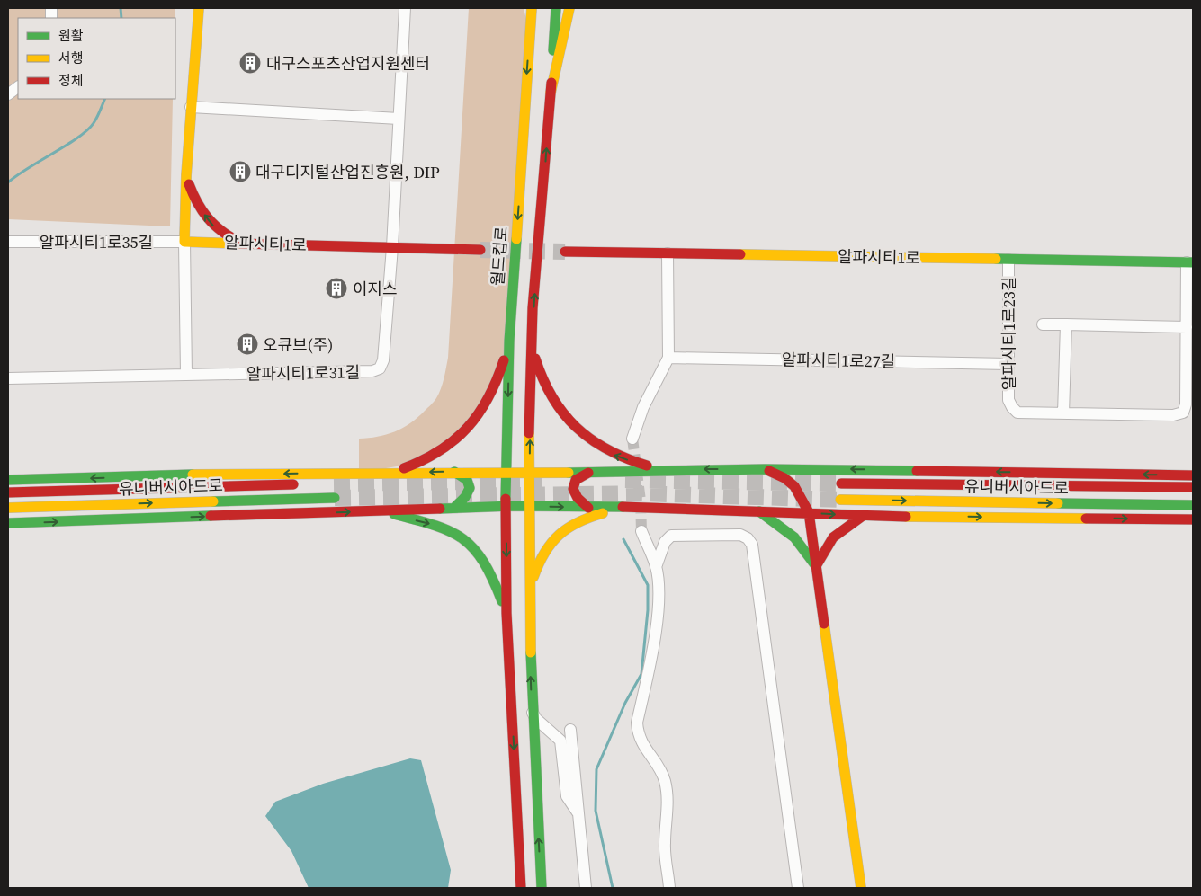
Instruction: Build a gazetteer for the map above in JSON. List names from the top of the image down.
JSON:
{
  "streets": {
    "main road": ["알파시티1로", "월드컵로", "유니버시아드로"],
    "street": [
      "알파시티1로35길",
      "알파시티1로23길",
      "알파시티1로27길",
      "알파시티1로31길"
    ]
  },
  "crossings": [
    ["알파시티1로35길", "알파시티1로"],
    ["알파시티1로", "알파시티1로23길"],
    ["알파시티1로", "알파시티1로31길"],
    ["알파시티1로23길", "알파시티1로27길"]
  ],
  "places": {
    "building": [
      "대구스포츠산업지원센터",
      "대구디지털산업진흥원, DIP",
      "이지스",
      "오큐브(주)"
    ]
  },
  "legend": ["원활", "서행", "정체"]
}
